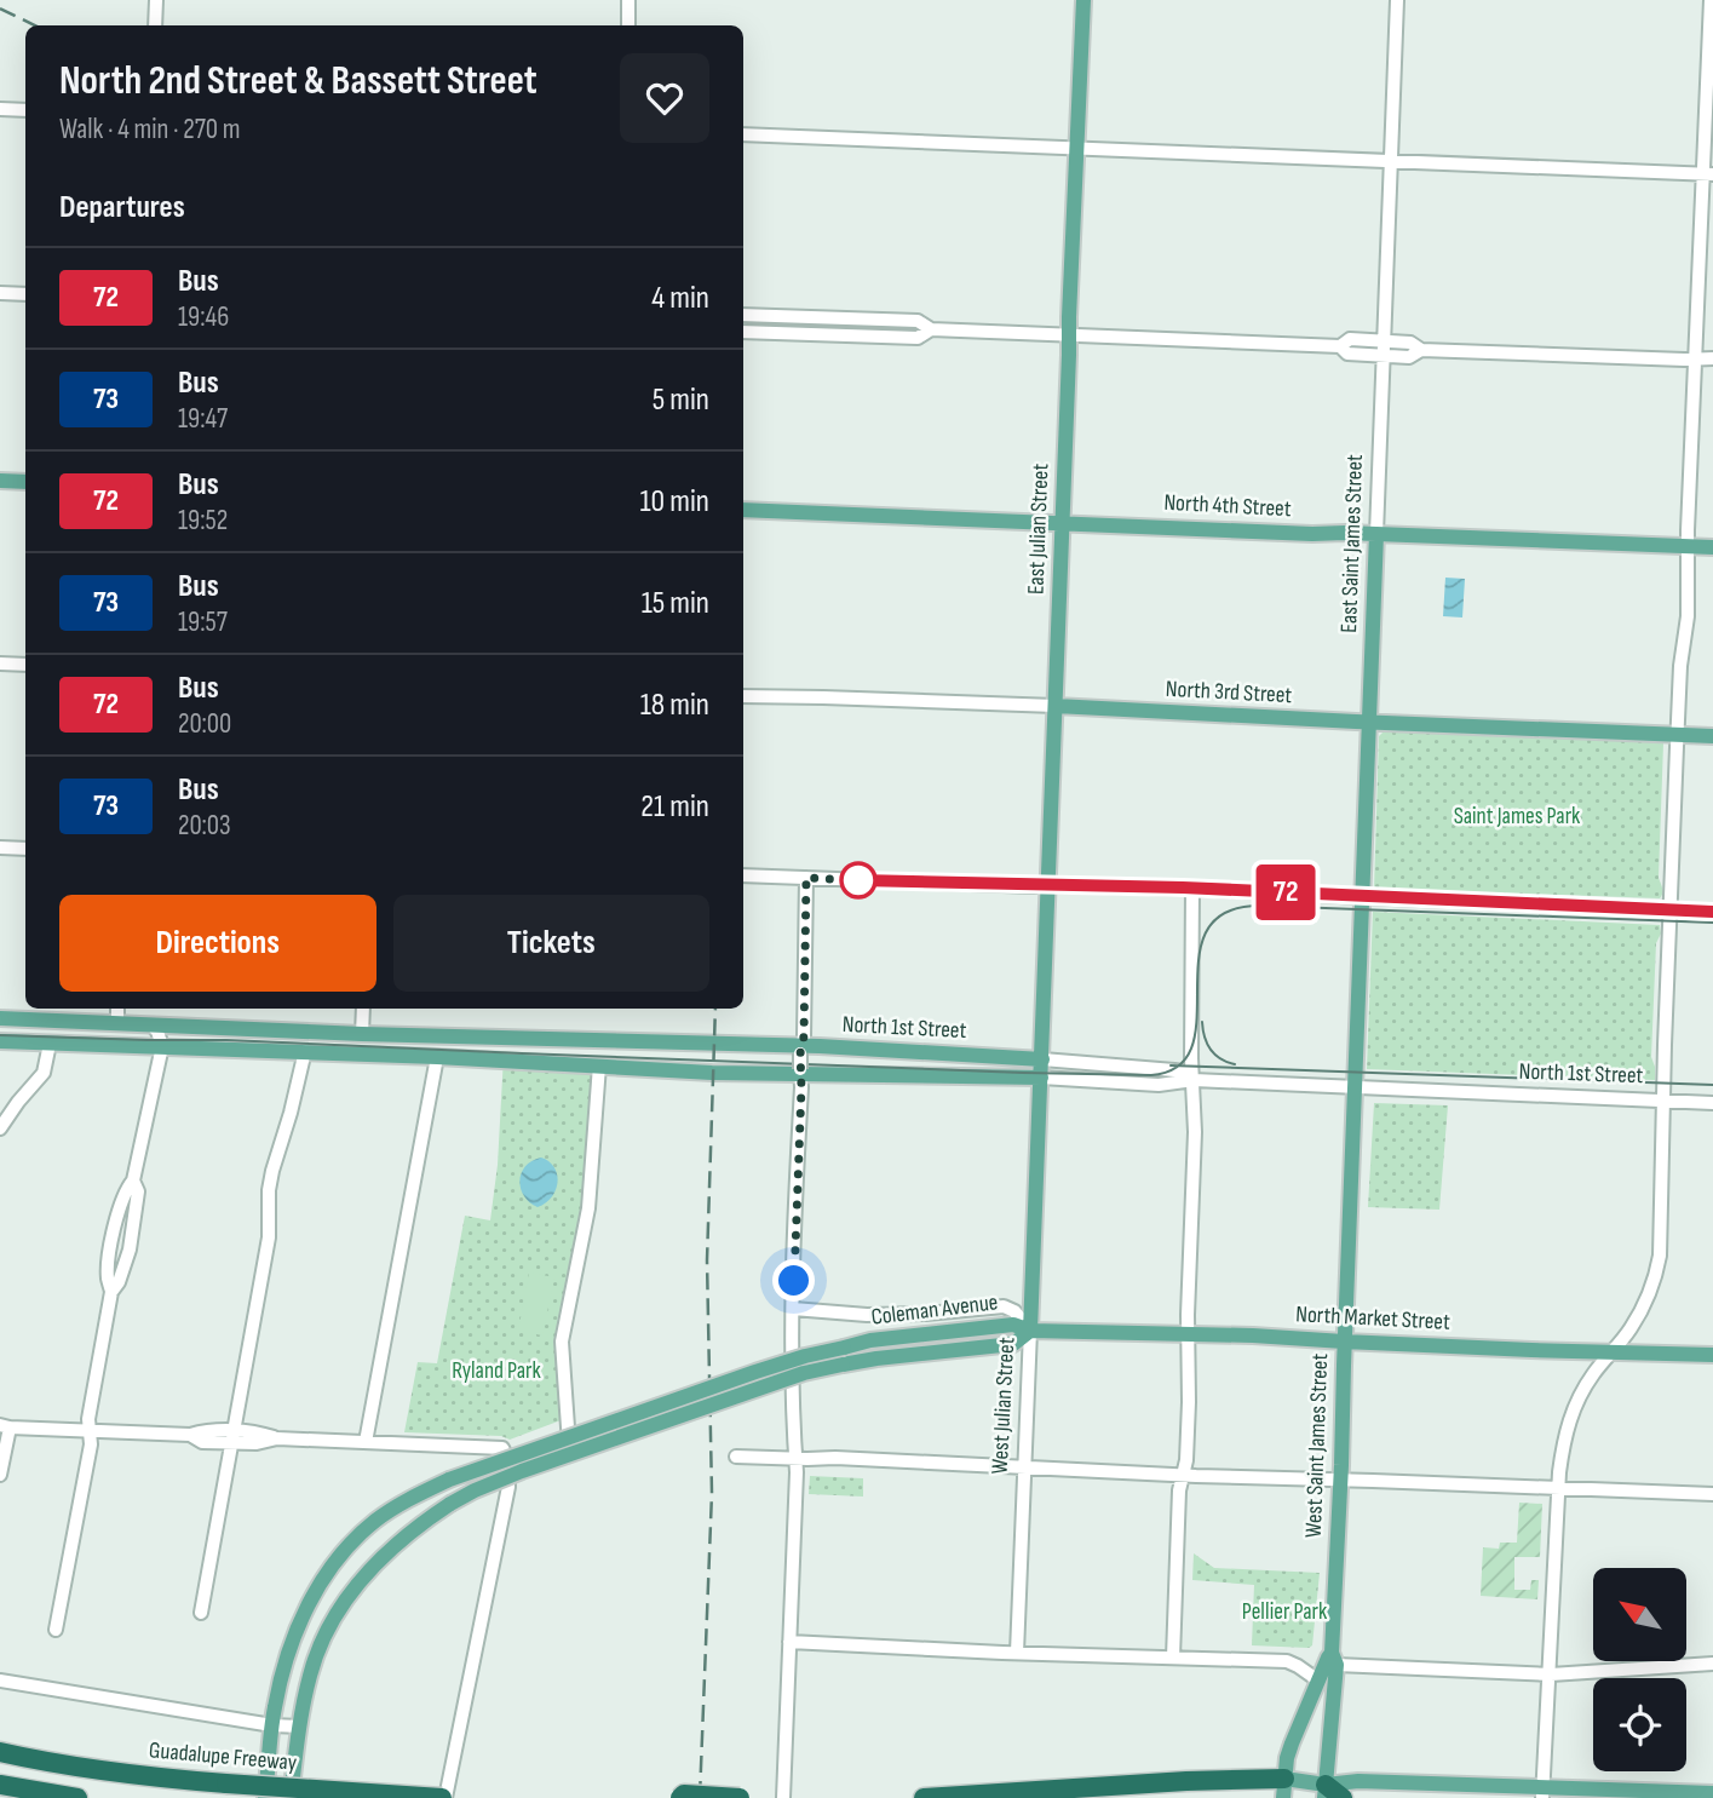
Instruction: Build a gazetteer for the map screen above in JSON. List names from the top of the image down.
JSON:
{
  "streets": {
    "highway": ["Guadalupe Freeway"],
    "main road": [
      "North 4th Street",
      "East Julian Street",
      "East Saint James Street",
      "North 3rd Street",
      "North 1st Street",
      "Coleman Avenue",
      "North Market Street",
      "West Julian Street",
      "West Saint James Street"
    ]
  },
  "crossings": [
    ["North 4th Street", "East Julian Street"],
    ["North 4th Street", "East Saint James Street"],
    ["East Julian Street", "North 3rd Street"],
    ["East Julian Street", "North 1st Street"],
    ["East Julian Street", "West Julian Street"],
    ["East Saint James Street", "North 3rd Street"],
    ["East Saint James Street", "North 1st Street"],
    ["East Saint James Street", "West Saint James Street"],
    ["North 1st Street", "West Julian Street"],
    ["North 1st Street", "West Saint James Street"],
    ["Coleman Avenue", "North Market Street"],
    ["Coleman Avenue", "West Julian Street"],
    ["North Market Street", "West Julian Street"],
    ["North Market Street", "West Saint James Street"]
  ],
  "parks": ["Saint James Park", "Ryland Park", "Pellier Park"],
  "lines": ["bus line 72"],
  "north": "top left",
  "page": {
    "on_map": "72",
    "heading": [
      ["North 2nd Street & Bassett Street", "Walk · 4 min · 270 m"],
      "Departures"
    ],
    "list": [
      {
        "mark": "72",
        "name": "Bus",
        "note": "19:46",
        "value": "4 min"
      },
      {
        "mark": "73",
        "name": "Bus",
        "note": "19:47",
        "value": "5 min"
      },
      {
        "mark": "72",
        "name": "Bus",
        "note": "19:52",
        "value": "10 min"
      },
      {
        "mark": "73",
        "name": "Bus",
        "note": "19:57",
        "value": "15 min"
      },
      {
        "mark": "72",
        "name": "Bus",
        "note": "20:00",
        "value": "18 min"
      },
      {
        "mark": "73",
        "name": "Bus",
        "note": "20:03",
        "value": "21 min"
      }
    ],
    "buttons": ["Directions", "Tickets"]
  }
}
